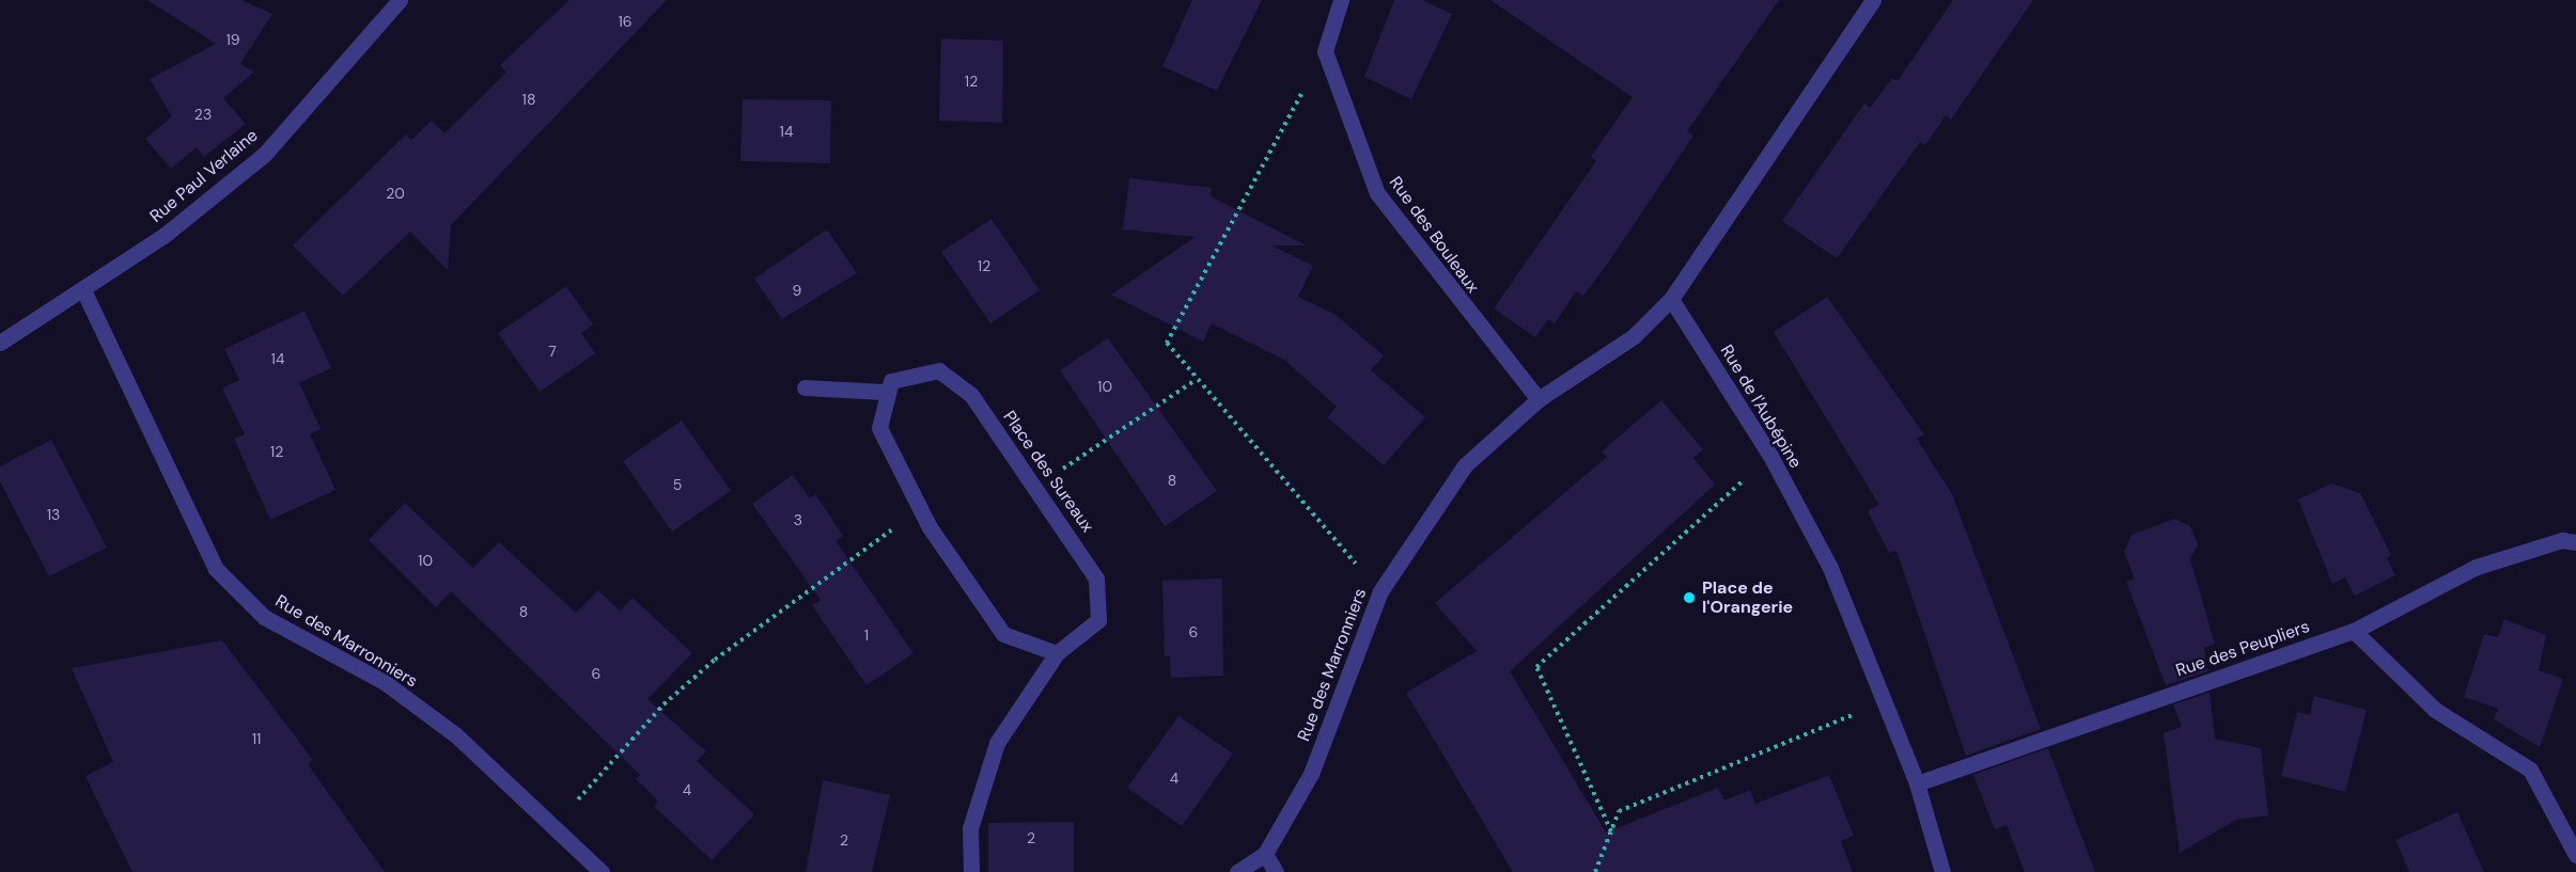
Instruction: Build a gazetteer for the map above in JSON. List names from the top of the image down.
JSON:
{
  "streets": {
    "street": [
      "Rue Paul Verlaine",
      "Rue des Bouleaux",
      "Rue de l'Aubépine",
      "Place des Sureaux",
      "Rue des Marronniers",
      "Rue des Peupliers"
    ]
  },
  "crossings": [
    ["Rue Paul Verlaine", "Rue des Marronniers"],
    ["Rue des Bouleaux", "Rue des Marronniers"],
    ["Rue de l'Aubépine", "Rue des Marronniers"],
    ["Rue de l'Aubépine", "Rue des Peupliers"]
  ],
  "places": ["Place de l'Orangerie"],
  "house_numbers": [
    "16",
    "19",
    "12",
    "18",
    "23",
    "14",
    "20",
    "12",
    "9",
    "7",
    "14",
    "10",
    "12",
    "8",
    "5",
    "13",
    "3",
    "10",
    "8",
    "6",
    "1",
    "6",
    "11",
    "4",
    "4",
    "2",
    "2"
  ]
}
